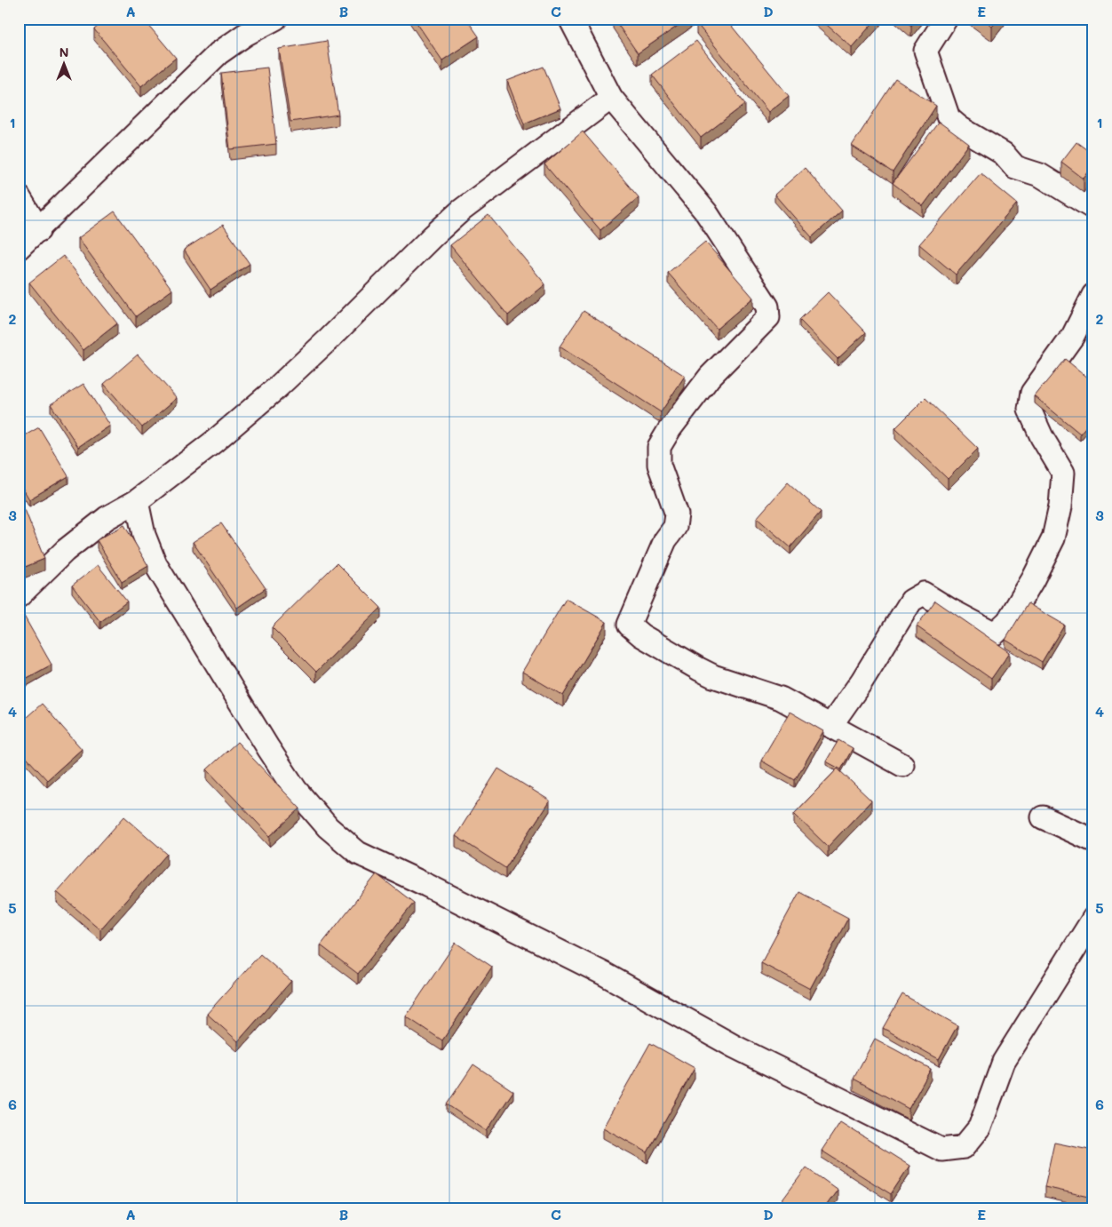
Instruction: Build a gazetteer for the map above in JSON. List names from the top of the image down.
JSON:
{
  "north": "top",
  "grid": {
    "columns": [
      "A",
      "B",
      "C",
      "D",
      "E"
    ],
    "rows": [
      "1",
      "2",
      "3",
      "4",
      "5",
      "6"
    ]
  }
}
